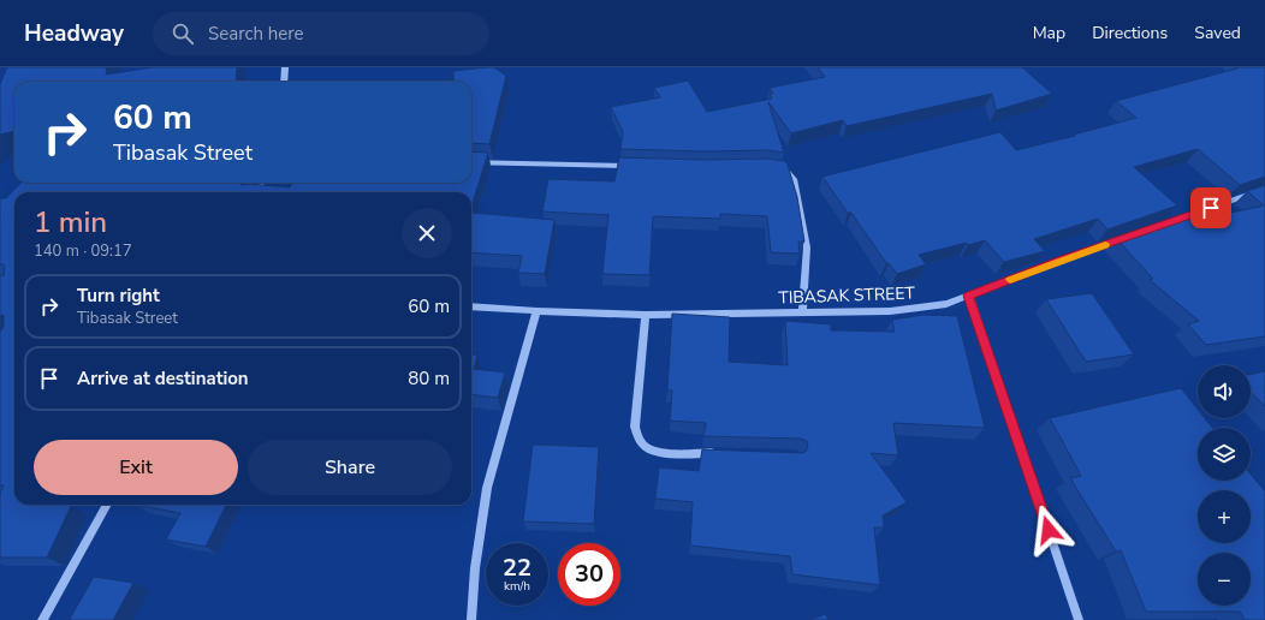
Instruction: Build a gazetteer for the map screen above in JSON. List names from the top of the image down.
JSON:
{
  "streets": {
    "street": ["TIBASAK STREET"]
  },
  "page": {
    "header": "Headway",
    "search": "Search here",
    "nav": ["Map", "Directions", "Saved"],
    "turn": ["60 m", "Tibasak Street"],
    "heading": ["1 min", "140 m · 09:17"],
    "list": [
      {
        "name": "Turn right",
        "note": "Tibasak Street",
        "value": "60 m"
      },
      {
        "name": "Arrive at destination",
        "value": "80 m"
      }
    ],
    "map_buttons": ["+", "−"],
    "buttons": ["Exit", "Share"],
    "speed": "22 km/h",
    "limit": "30"
  }
}
